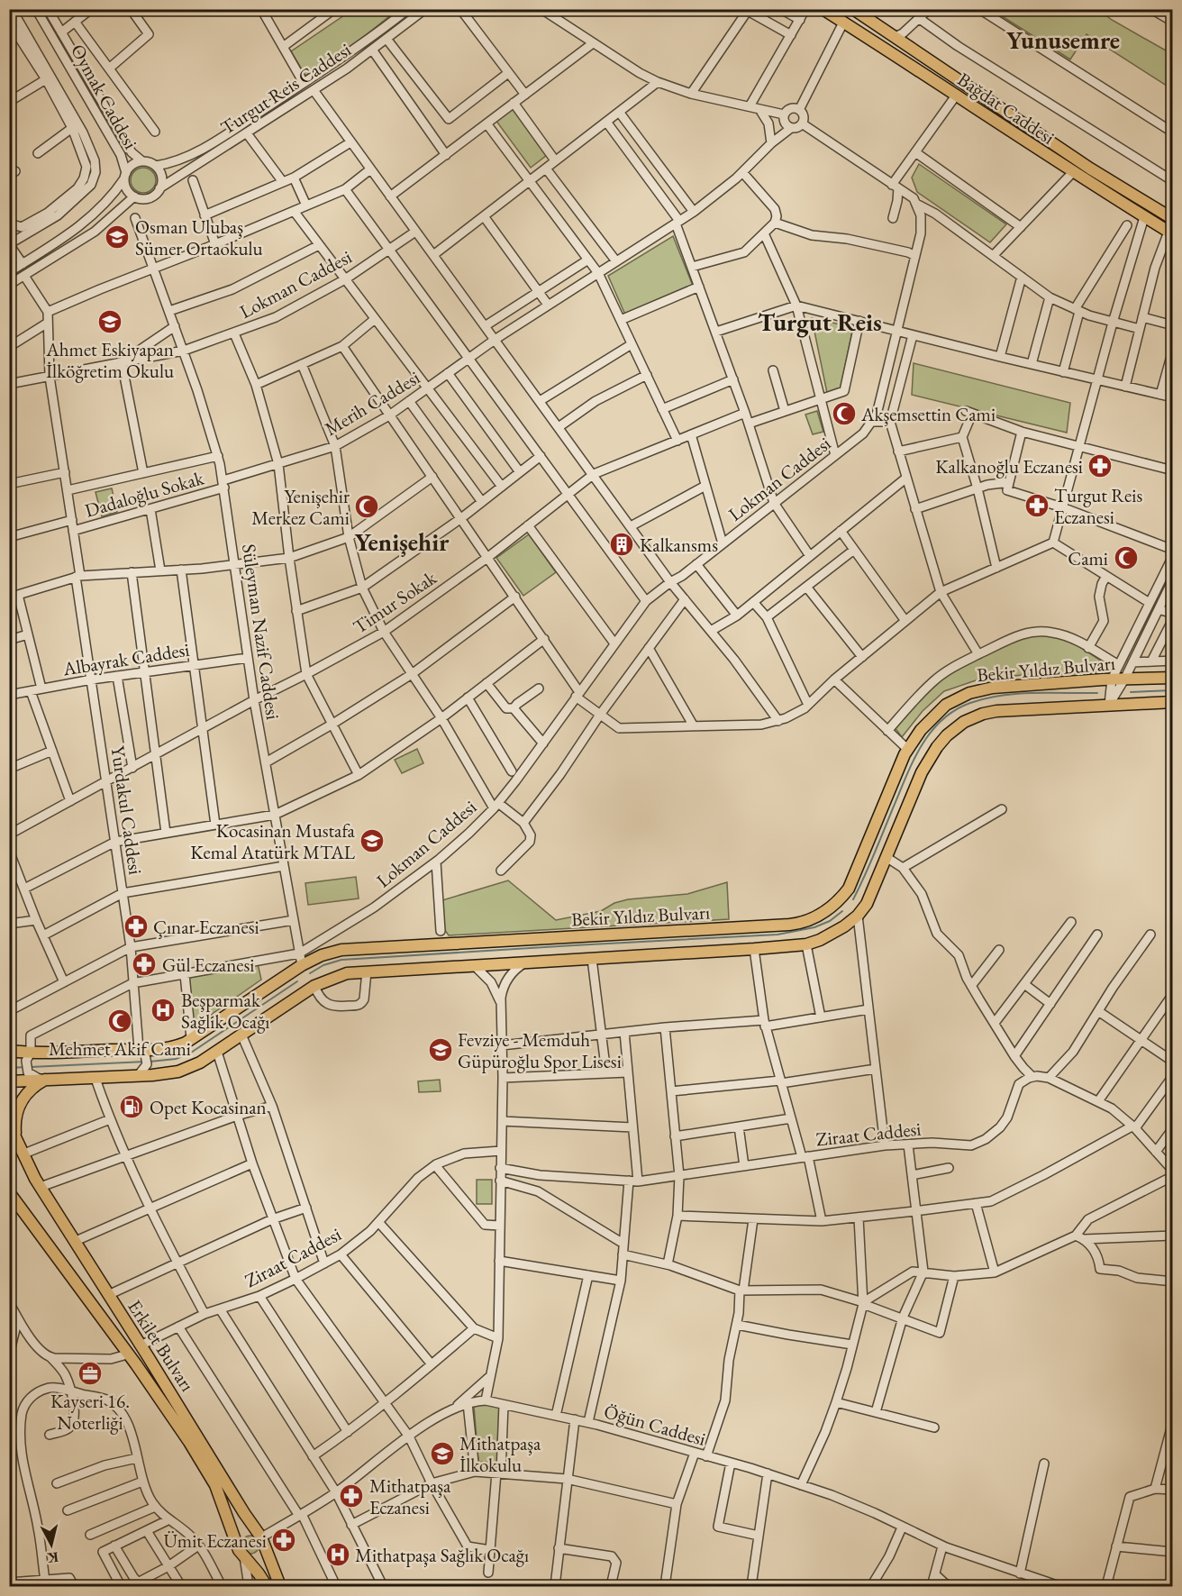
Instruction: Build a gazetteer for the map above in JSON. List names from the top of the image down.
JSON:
{
  "streets": {
    "main road": ["Bağdat Caddesi", "Bekir Yıldız Bulvarı", "Erkilet Bulvarı"],
    "street": [
      "Turgut Reis Caddesi",
      "Oymak Caddesi",
      "Lokman Caddesi",
      "Merih Caddesi",
      "Dadaloğlu Sokak",
      "Timur Sokak",
      "Süleyman Nazif Caddesi",
      "Albayrak Caddesi",
      "Yurdakul Caddesi",
      "Ziraat Caddesi",
      "Öğün Caddesi"
    ]
  },
  "crossings": [
    ["Turgut Reis Caddesi", "Oymak Caddesi"],
    ["Lokman Caddesi", "Süleyman Nazif Caddesi"],
    ["Lokman Caddesi", "Yurdakul Caddesi"],
    ["Merih Caddesi", "Dadaloğlu Sokak"],
    ["Merih Caddesi", "Süleyman Nazif Caddesi"],
    ["Dadaloğlu Sokak", "Süleyman Nazif Caddesi"],
    ["Dadaloğlu Sokak", "Yurdakul Caddesi"],
    ["Timur Sokak", "Süleyman Nazif Caddesi"],
    ["Timur Sokak", "Yurdakul Caddesi"],
    ["Süleyman Nazif Caddesi", "Albayrak Caddesi"],
    ["Süleyman Nazif Caddesi", "Bekir Yıldız Bulvarı"],
    ["Albayrak Caddesi", "Yurdakul Caddesi"],
    ["Bekir Yıldız Bulvarı", "Yurdakul Caddesi"],
    ["Ziraat Caddesi", "Erkilet Bulvarı"],
    ["Erkilet Bulvarı", "Öğün Caddesi"]
  ],
  "districts": ["Yunusemre", "Turgut Reis", "Yenişehir"],
  "places": {
    "school or university": [
      "Osman Ulubaş Sümer Ortaokulu",
      "Ahmet Eskiyapan İlköğretim Okulu",
      "Kocasinan Mustafa Kemal Atatürk MTAL",
      "Fevziye - Memduh Güpüroğlu Spor Lisesi",
      "Mithatpaşa İlkokulu"
    ],
    "mosque": [
      "Akşemsettin Cami",
      "Yenişehir Merkez Cami",
      "Cami",
      "Mehmet Akif Cami"
    ],
    "pharmacy": [
      "Kalkanoğlu Eczanesi",
      "Turgut Reis Eczanesi",
      "Çınar Eczanesi",
      "Gül Eczanesi",
      "Mithatpaşa Eczanesi",
      "Ümit Eczanesi"
    ],
    "building": ["Kalkansms"],
    "hospital": ["Beşparmak Sağlık Ocağı", "Mithatpaşa Sağlık Ocağı"],
    "fuel station": ["Opet Kocasinan"],
    "office": ["Kayseri 16. Noterliği"]
  },
  "north": "bottom"
}
